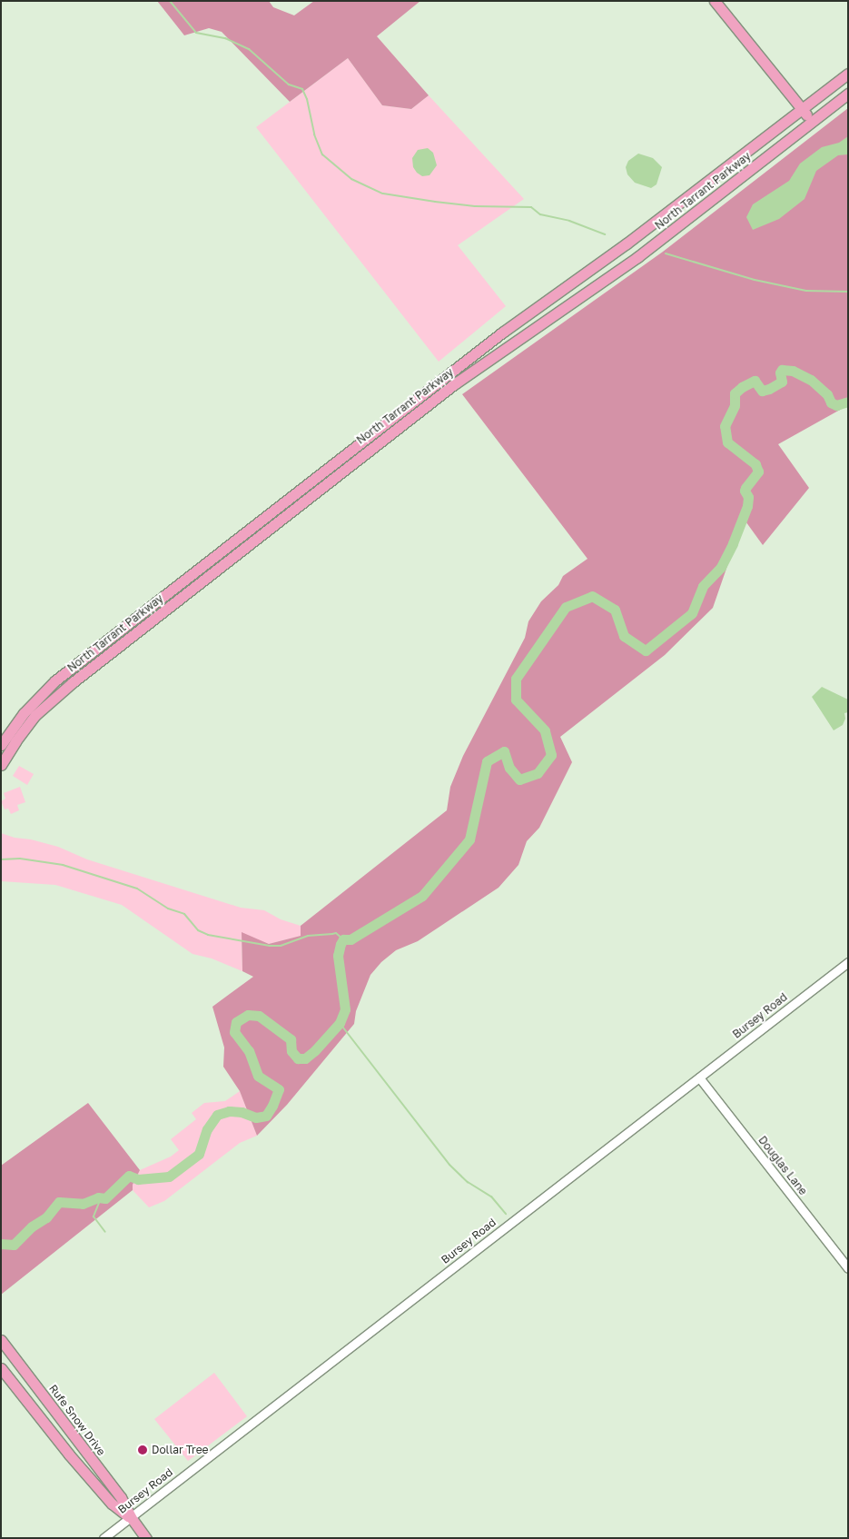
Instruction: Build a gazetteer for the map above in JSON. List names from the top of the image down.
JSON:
{
  "streets": {
    "main road": ["North Tarrant Parkway", "Rufe Snow Drive"],
    "street": ["Bursey Road", "Douglas Lane"]
  },
  "crossings": [
    ["Bursey Road", "Douglas Lane"],
    ["Bursey Road", "Rufe Snow Drive"]
  ],
  "places": ["Dollar Tree"]
}
